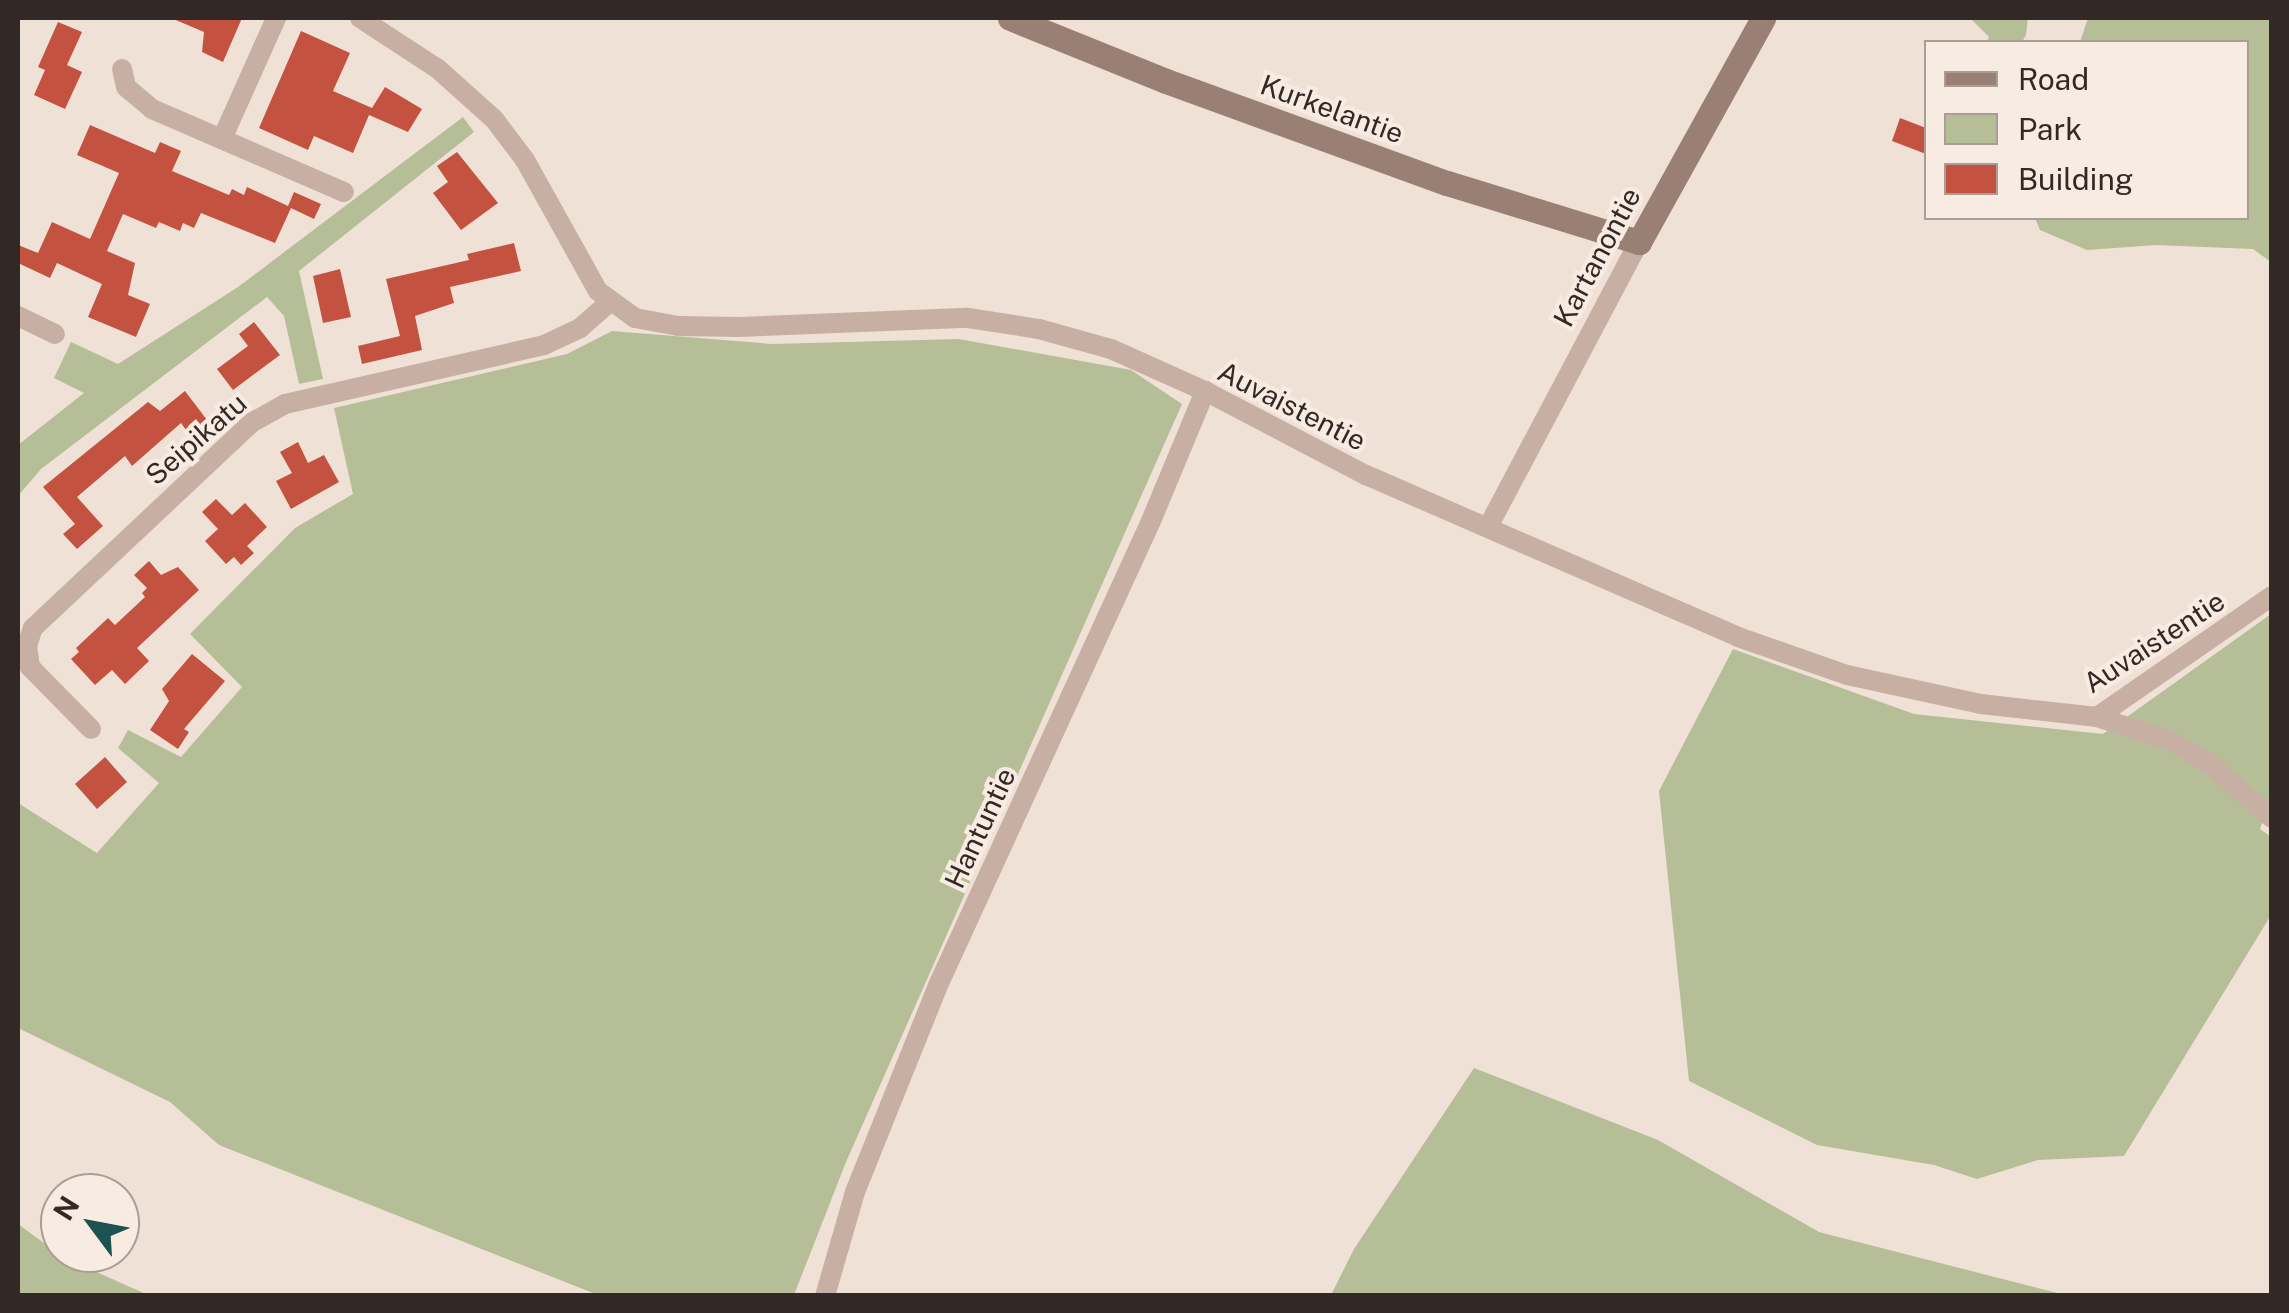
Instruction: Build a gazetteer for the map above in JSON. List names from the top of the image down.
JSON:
{
  "streets": {
    "street": [
      "Kurkelantie",
      "Kartanontie",
      "Auvaistentie",
      "Seipikatu",
      "Hantuntie"
    ]
  },
  "crossings": [
    ["Kurkelantie", "Kartanontie"],
    ["Kartanontie", "Auvaistentie"],
    ["Auvaistentie", "Seipikatu"],
    ["Auvaistentie", "Hantuntie"]
  ],
  "legend": ["Road", "Park", "Building"],
  "north": "top left"
}
